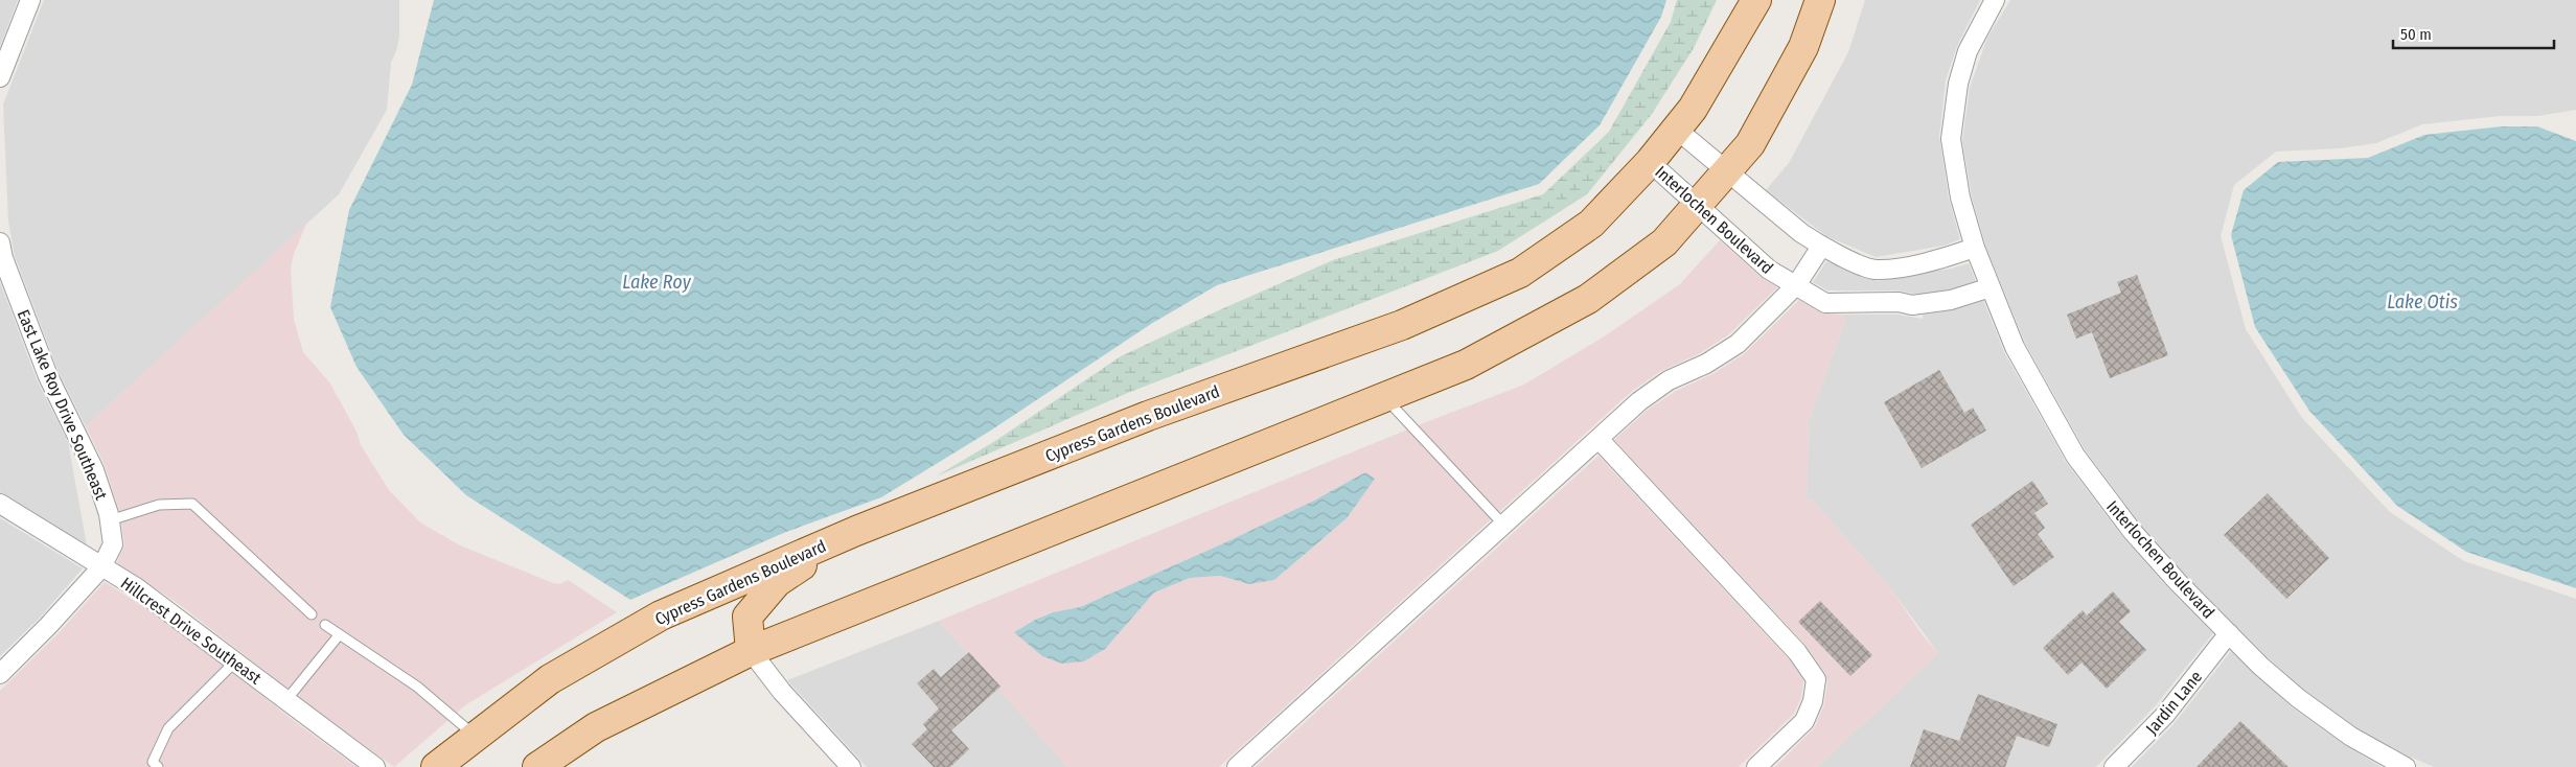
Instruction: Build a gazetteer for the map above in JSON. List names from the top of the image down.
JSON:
{
  "streets": {
    "main road": ["Cypress Gardens Boulevard"],
    "street": [
      "Interlochen Boulevard",
      "East Lake Roy Drive Southeast",
      "Hillcrest Drive Southeast",
      "Jardin Lane"
    ]
  },
  "crossings": [
    ["Interlochen Boulevard", "Cypress Gardens Boulevard"],
    ["Interlochen Boulevard", "Jardin Lane"],
    ["East Lake Roy Drive Southeast", "Hillcrest Drive Southeast"]
  ],
  "water": ["Lake Roy", "Lake Otis"],
  "scale_bar": "50 m"
}
